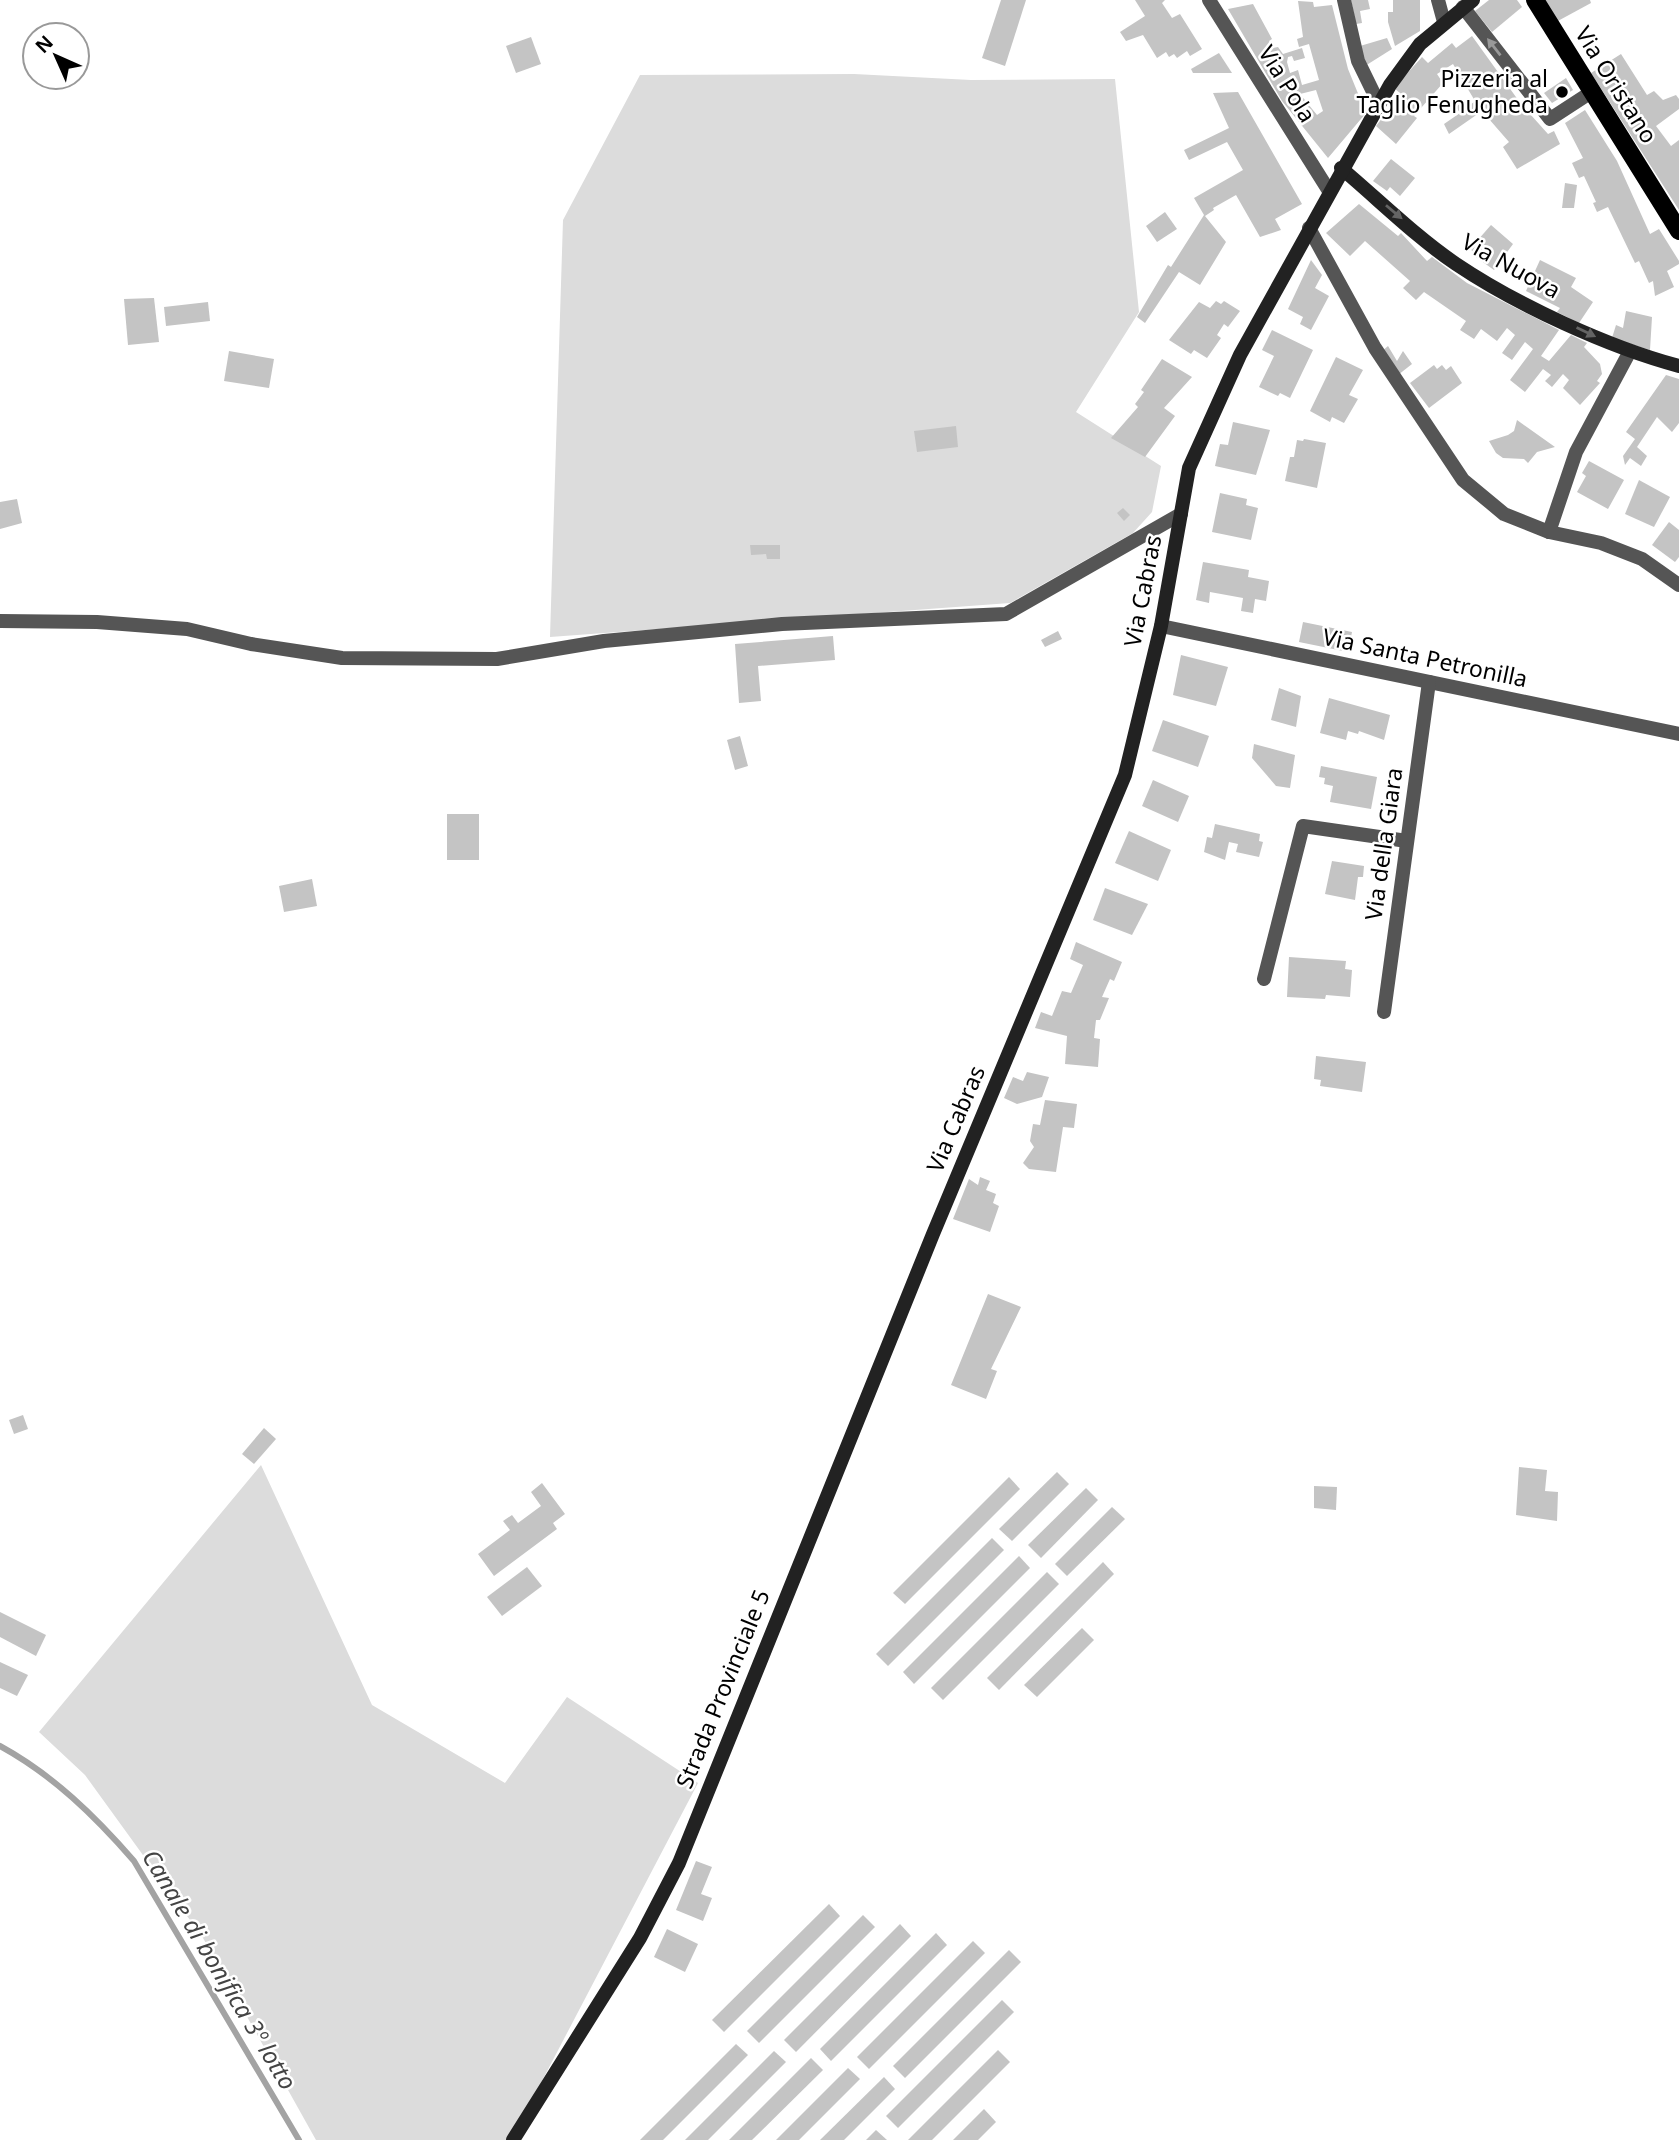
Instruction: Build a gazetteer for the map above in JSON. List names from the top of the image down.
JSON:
{
  "streets": {
    "main road": ["Via Oristano"],
    "street": [
      "Via Pola",
      "Via Nuova",
      "Via Cabras",
      "Via Santa Petronilla",
      "Via della Giara",
      "Strada Provinciale 5"
    ]
  },
  "crossings": [
    ["Via Pola", "Via Cabras"],
    ["Via Nuova", "Via Cabras"],
    ["Via Cabras", "Via Santa Petronilla"],
    ["Via Cabras", "Strada Provinciale 5"],
    ["Via Santa Petronilla", "Via della Giara"]
  ],
  "water": ["Canale di bonifica 3º lotto"],
  "places": ["Pizzeria al Taglio Fenugheda"],
  "north": "top left"
}
